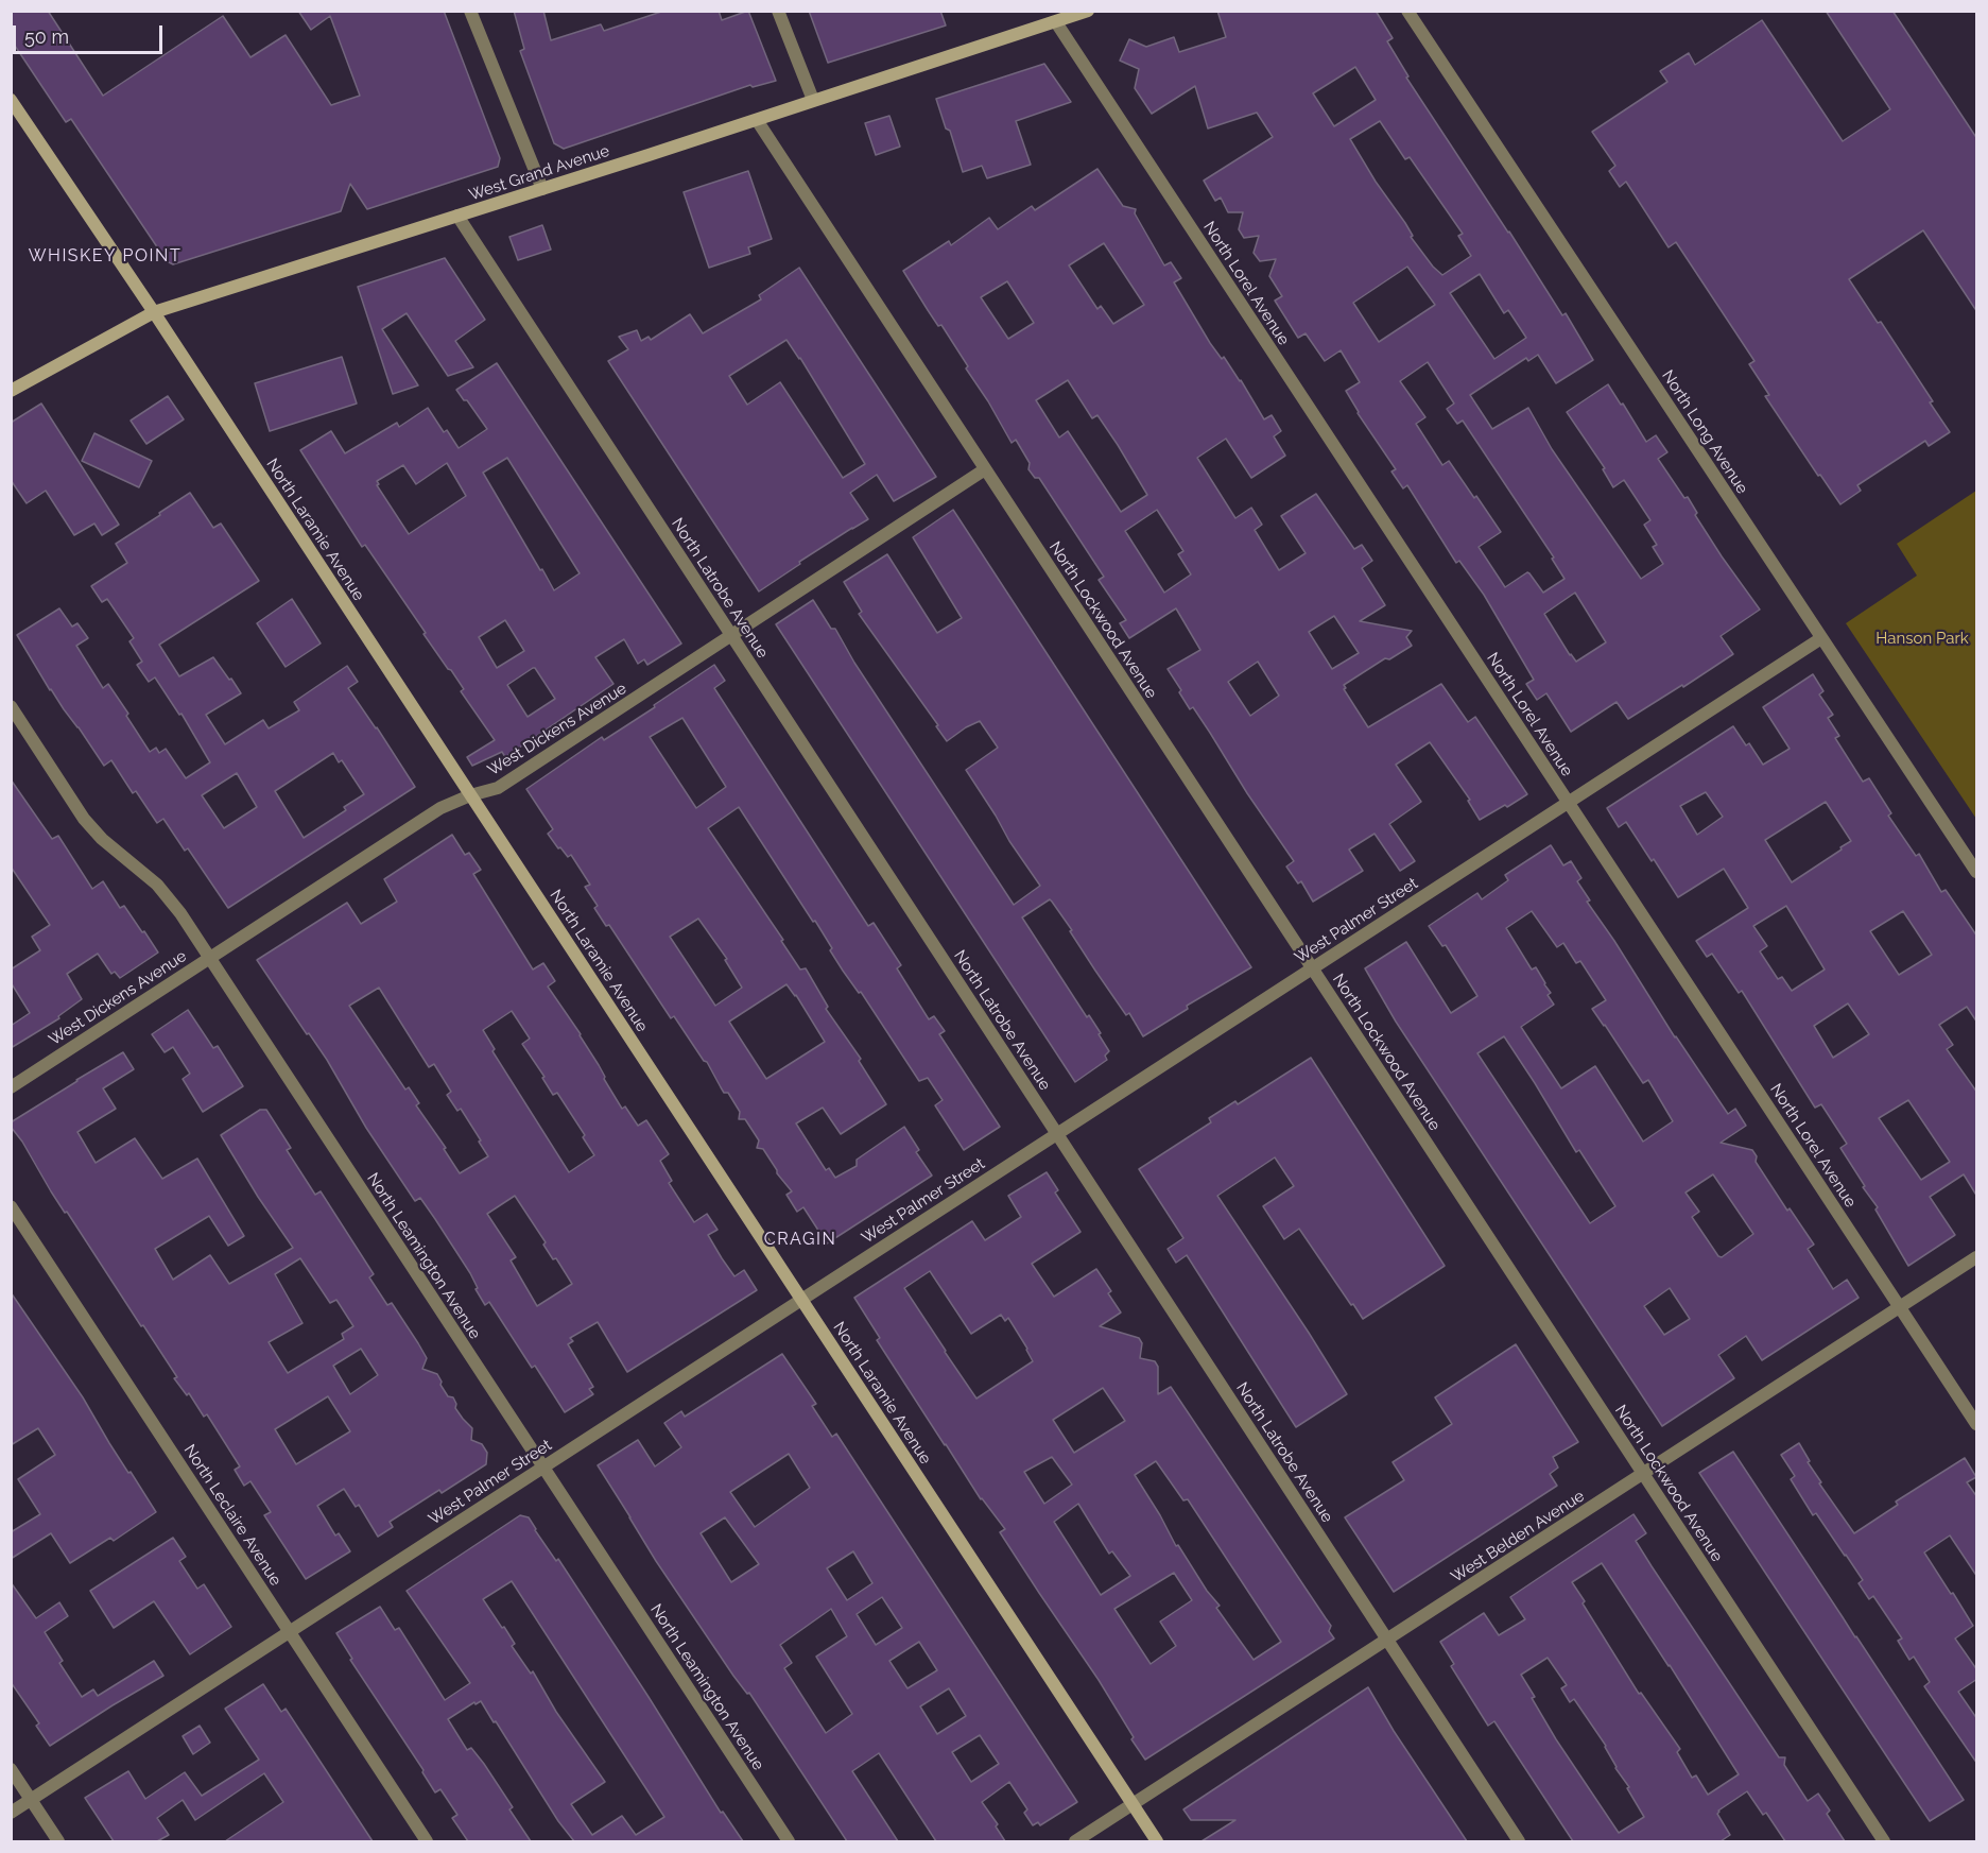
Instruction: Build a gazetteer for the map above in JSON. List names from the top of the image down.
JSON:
{
  "streets": {
    "street": [
      "West Grand Avenue",
      "North Lorel Avenue",
      "North Long Avenue",
      "North Laramie Avenue",
      "North Latrobe Avenue",
      "North Lockwood Avenue",
      "West Dickens Avenue",
      "West Palmer Street",
      "North Leamington Avenue",
      "North Leclaire Avenue",
      "West Belden Avenue"
    ]
  },
  "crossings": [
    ["West Grand Avenue", "North Lorel Avenue"],
    ["West Grand Avenue", "North Laramie Avenue"],
    ["West Grand Avenue", "North Latrobe Avenue"],
    ["West Grand Avenue", "North Lockwood Avenue"],
    ["North Lorel Avenue", "West Palmer Street"],
    ["North Lorel Avenue", "West Belden Avenue"],
    ["North Long Avenue", "West Palmer Street"],
    ["North Laramie Avenue", "West Dickens Avenue"],
    ["North Laramie Avenue", "West Palmer Street"],
    ["North Laramie Avenue", "West Belden Avenue"],
    ["North Latrobe Avenue", "West Dickens Avenue"],
    ["North Latrobe Avenue", "West Palmer Street"],
    ["North Latrobe Avenue", "West Belden Avenue"],
    ["North Lockwood Avenue", "West Dickens Avenue"],
    ["North Lockwood Avenue", "West Palmer Street"],
    ["North Lockwood Avenue", "West Belden Avenue"],
    ["West Dickens Avenue", "North Leamington Avenue"],
    ["West Palmer Street", "North Leamington Avenue"],
    ["West Palmer Street", "North Leclaire Avenue"]
  ],
  "districts": ["WHISKEY POINT", "CRAGIN"],
  "parks": ["Hanson Park"],
  "scale_bar": "50 m"
}
